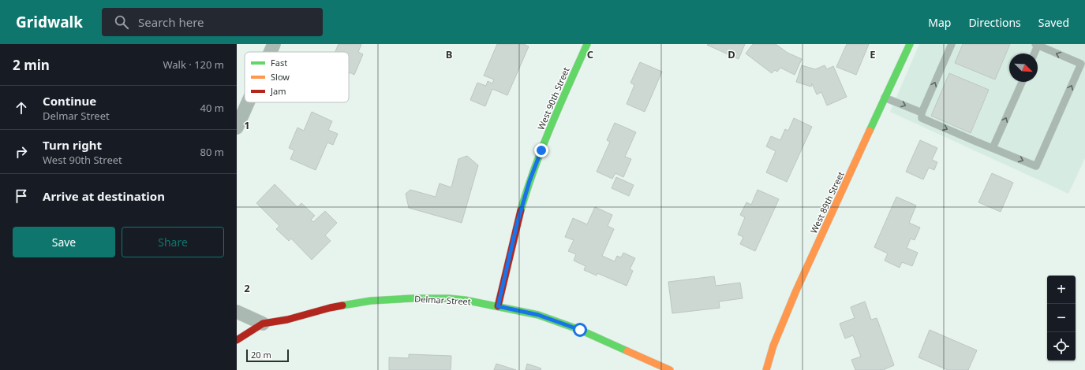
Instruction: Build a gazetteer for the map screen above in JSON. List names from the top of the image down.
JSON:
{
  "streets": {
    "street": ["West 90th Street", "West 89th Street", "Delmar Street"]
  },
  "crossings": [
    ["West 90th Street", "Delmar Street"]
  ],
  "legend": ["Fast", "Slow", "Jam"],
  "scale_bar": "20 m",
  "north": "bottom right",
  "page": {
    "header": "Gridwalk",
    "search": "Search here",
    "nav": ["Map", "Directions", "Saved"],
    "heading": ["2 min", "Walk · 120 m"],
    "list": [
      ["Continue", "Delmar Street", "40 m"],
      ["Turn right", "West 90th Street", "80 m"],
      "Arrive at destination"
    ],
    "buttons": ["Save", "Share"],
    "map_buttons": ["+", "−"],
    "scale": "20 m"
  },
  "grid": {
    "columns": [
      "B",
      "C",
      "D",
      "E"
    ],
    "rows": ["1", "2"]
  }
}
